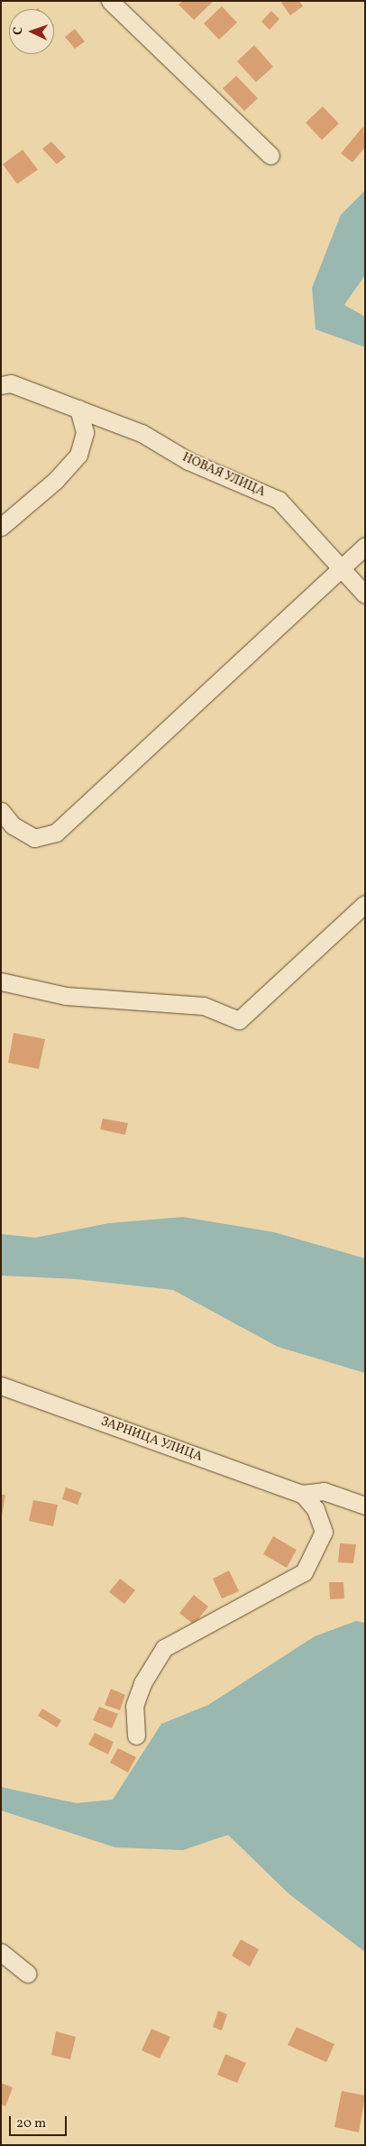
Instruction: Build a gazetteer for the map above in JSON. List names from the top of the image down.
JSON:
{
  "streets": {
    "street": ["НОВАЯ УЛИЦА", "ЗАРНИЦА УЛИЦА"]
  },
  "scale_bar": "20 m",
  "north": "left"
}
